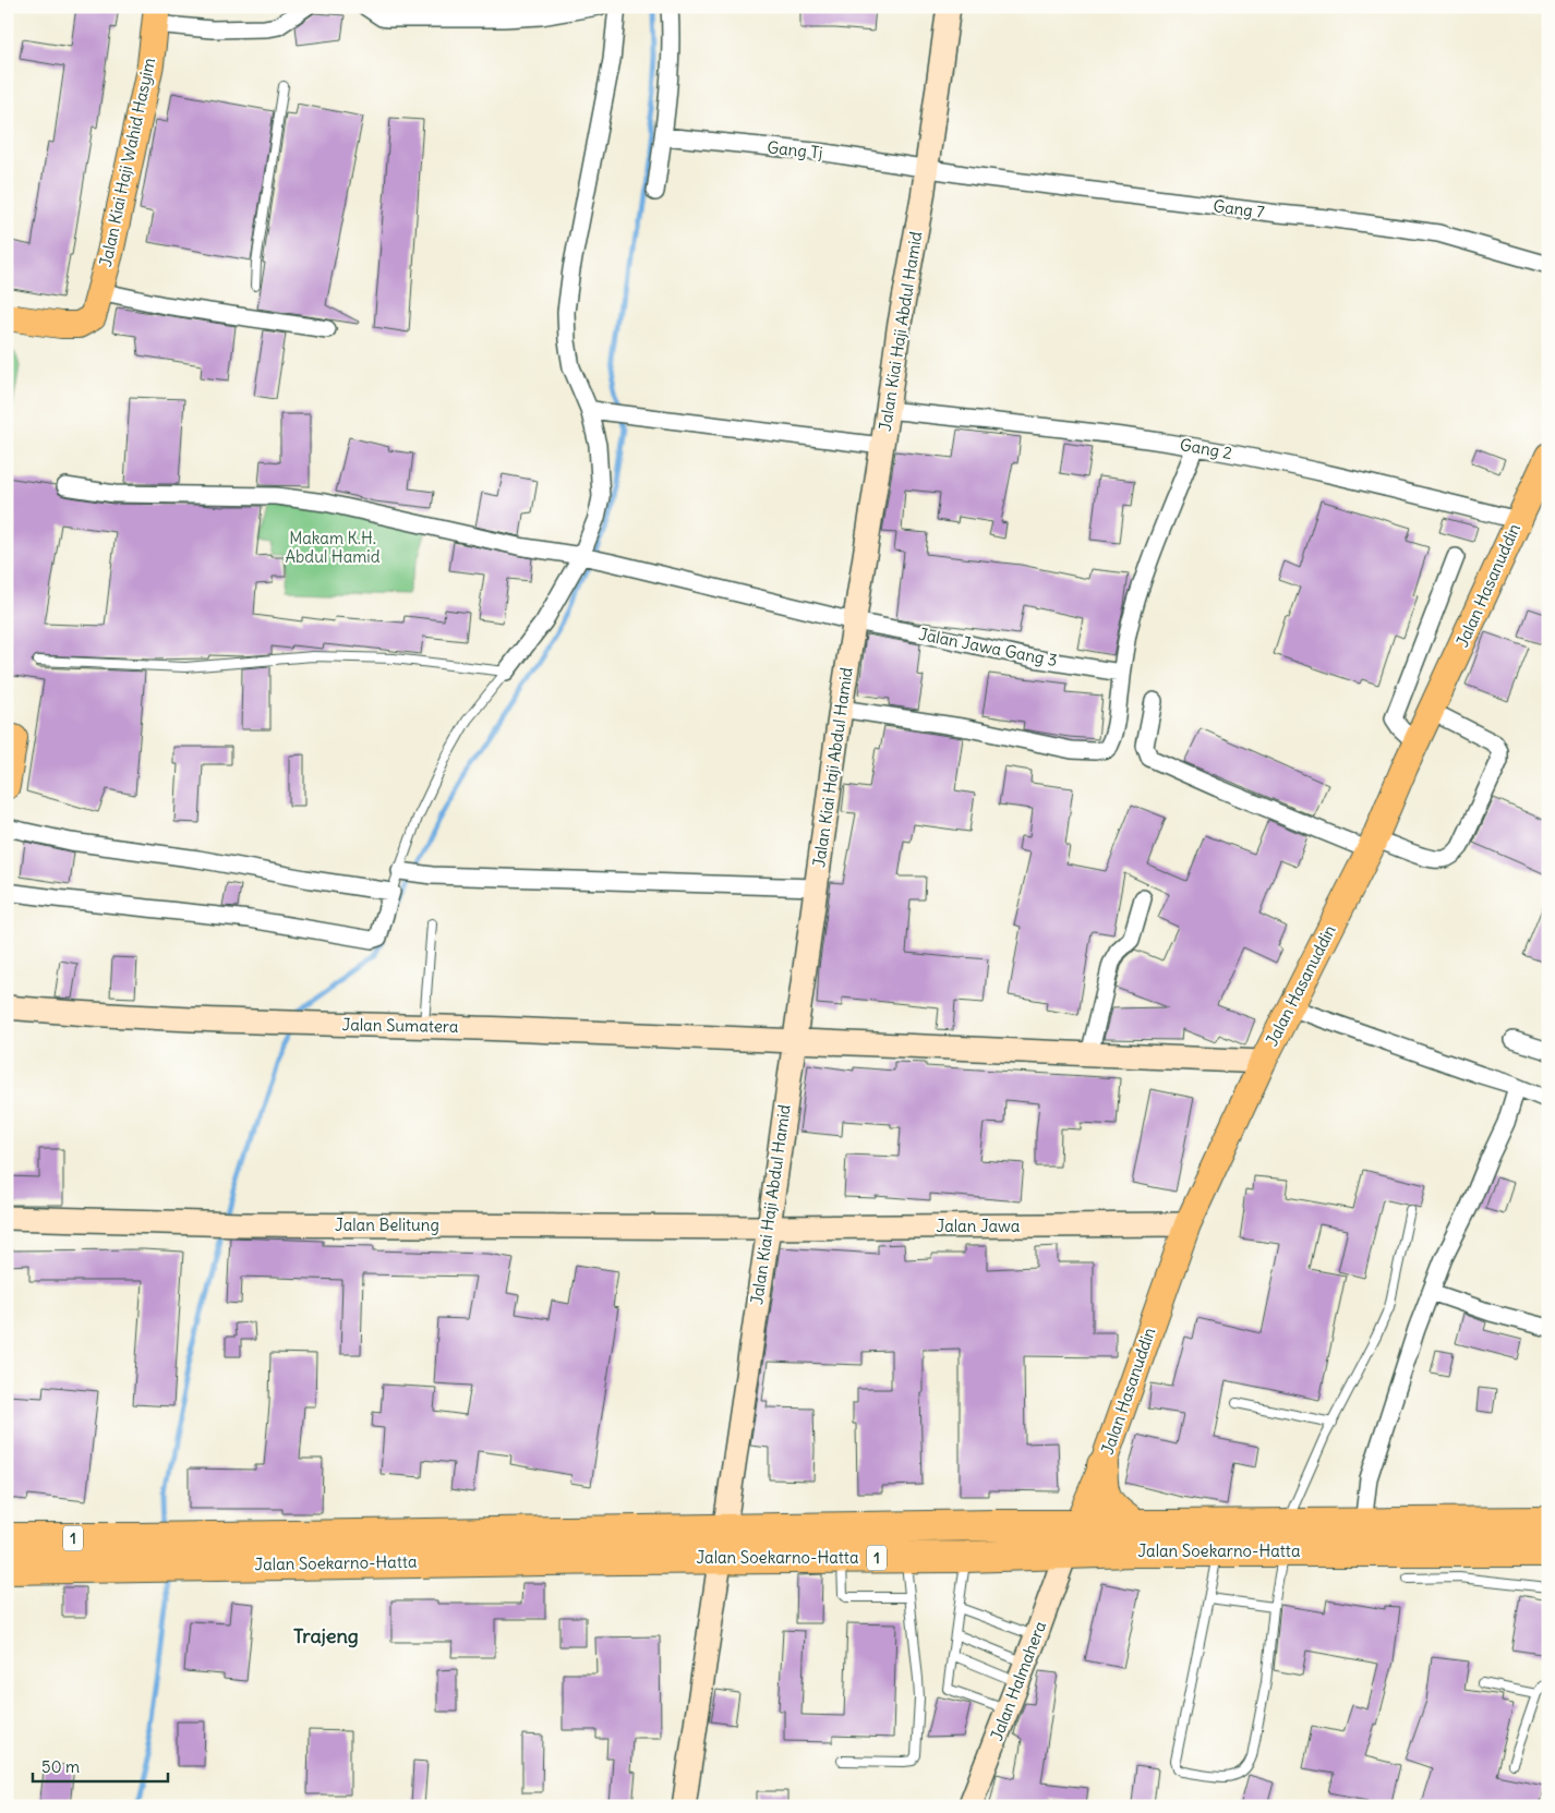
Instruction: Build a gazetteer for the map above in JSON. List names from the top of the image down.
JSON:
{
  "streets": {
    "highway": ["1", "Jalan Soekarno-Hatta"],
    "main road": ["Jalan Kiai Haji Wahid Hasyim", "Jalan Hasanuddin"],
    "street": [
      "Gang Tj",
      "Gang 7",
      "Jalan Kiai Haji Abdul Hamid",
      "Gang 2",
      "Jalan Jawa Gang 3",
      "Jalan Sumatera",
      "Jalan Belitung",
      "Jalan Jawa",
      "Jalan Halmahera"
    ]
  },
  "crossings": [
    ["Gang Tj", "Gang 7"],
    ["Gang Tj", "Jalan Kiai Haji Abdul Hamid"],
    ["Gang 7", "Jalan Kiai Haji Abdul Hamid"],
    ["Jalan Kiai Haji Abdul Hamid", "Gang 2"],
    ["Jalan Kiai Haji Abdul Hamid", "Jalan Jawa Gang 3"],
    ["Jalan Kiai Haji Abdul Hamid", "Jalan Sumatera"],
    ["Jalan Kiai Haji Abdul Hamid", "Jalan Belitung"],
    ["Jalan Kiai Haji Abdul Hamid", "Jalan Jawa"],
    ["Jalan Kiai Haji Abdul Hamid", "Jalan Soekarno-Hatta"],
    ["Gang 2", "Jalan Hasanuddin"],
    ["Jalan Hasanuddin", "Jalan Sumatera"],
    ["Jalan Hasanuddin", "Jalan Jawa"],
    ["Jalan Hasanuddin", "Jalan Soekarno-Hatta"],
    ["Jalan Hasanuddin", "Jalan Halmahera"],
    ["Jalan Belitung", "Jalan Jawa"],
    ["Jalan Soekarno-Hatta", "Jalan Halmahera"]
  ],
  "districts": ["Trajeng"],
  "parks": ["Makam K.H. Abdul Hamid"],
  "scale_bar": "50 m"
}
